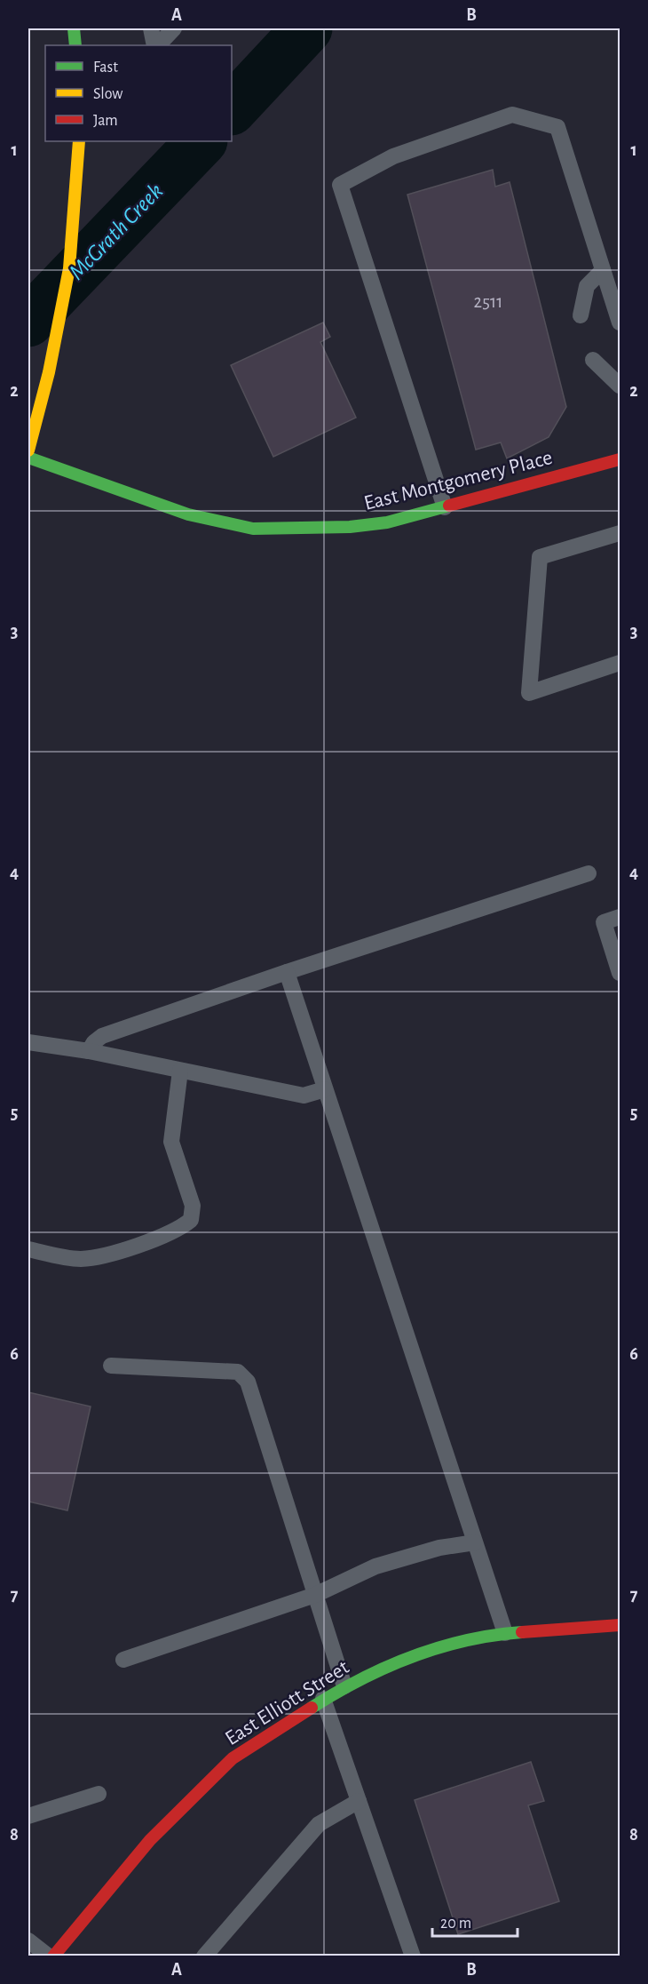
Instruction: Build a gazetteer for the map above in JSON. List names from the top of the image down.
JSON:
{
  "streets": {
    "street": ["East Montgomery Place", "East Elliott Street"]
  },
  "water": ["McGrath Creek"],
  "house_numbers": ["2511"],
  "legend": ["Fast", "Slow", "Jam"],
  "scale_bar": "20 m",
  "grid": {
    "columns": ["A", "B"],
    "rows": [
      "1",
      "2",
      "3",
      "4",
      "5",
      "6",
      "7",
      "8"
    ]
  }
}
